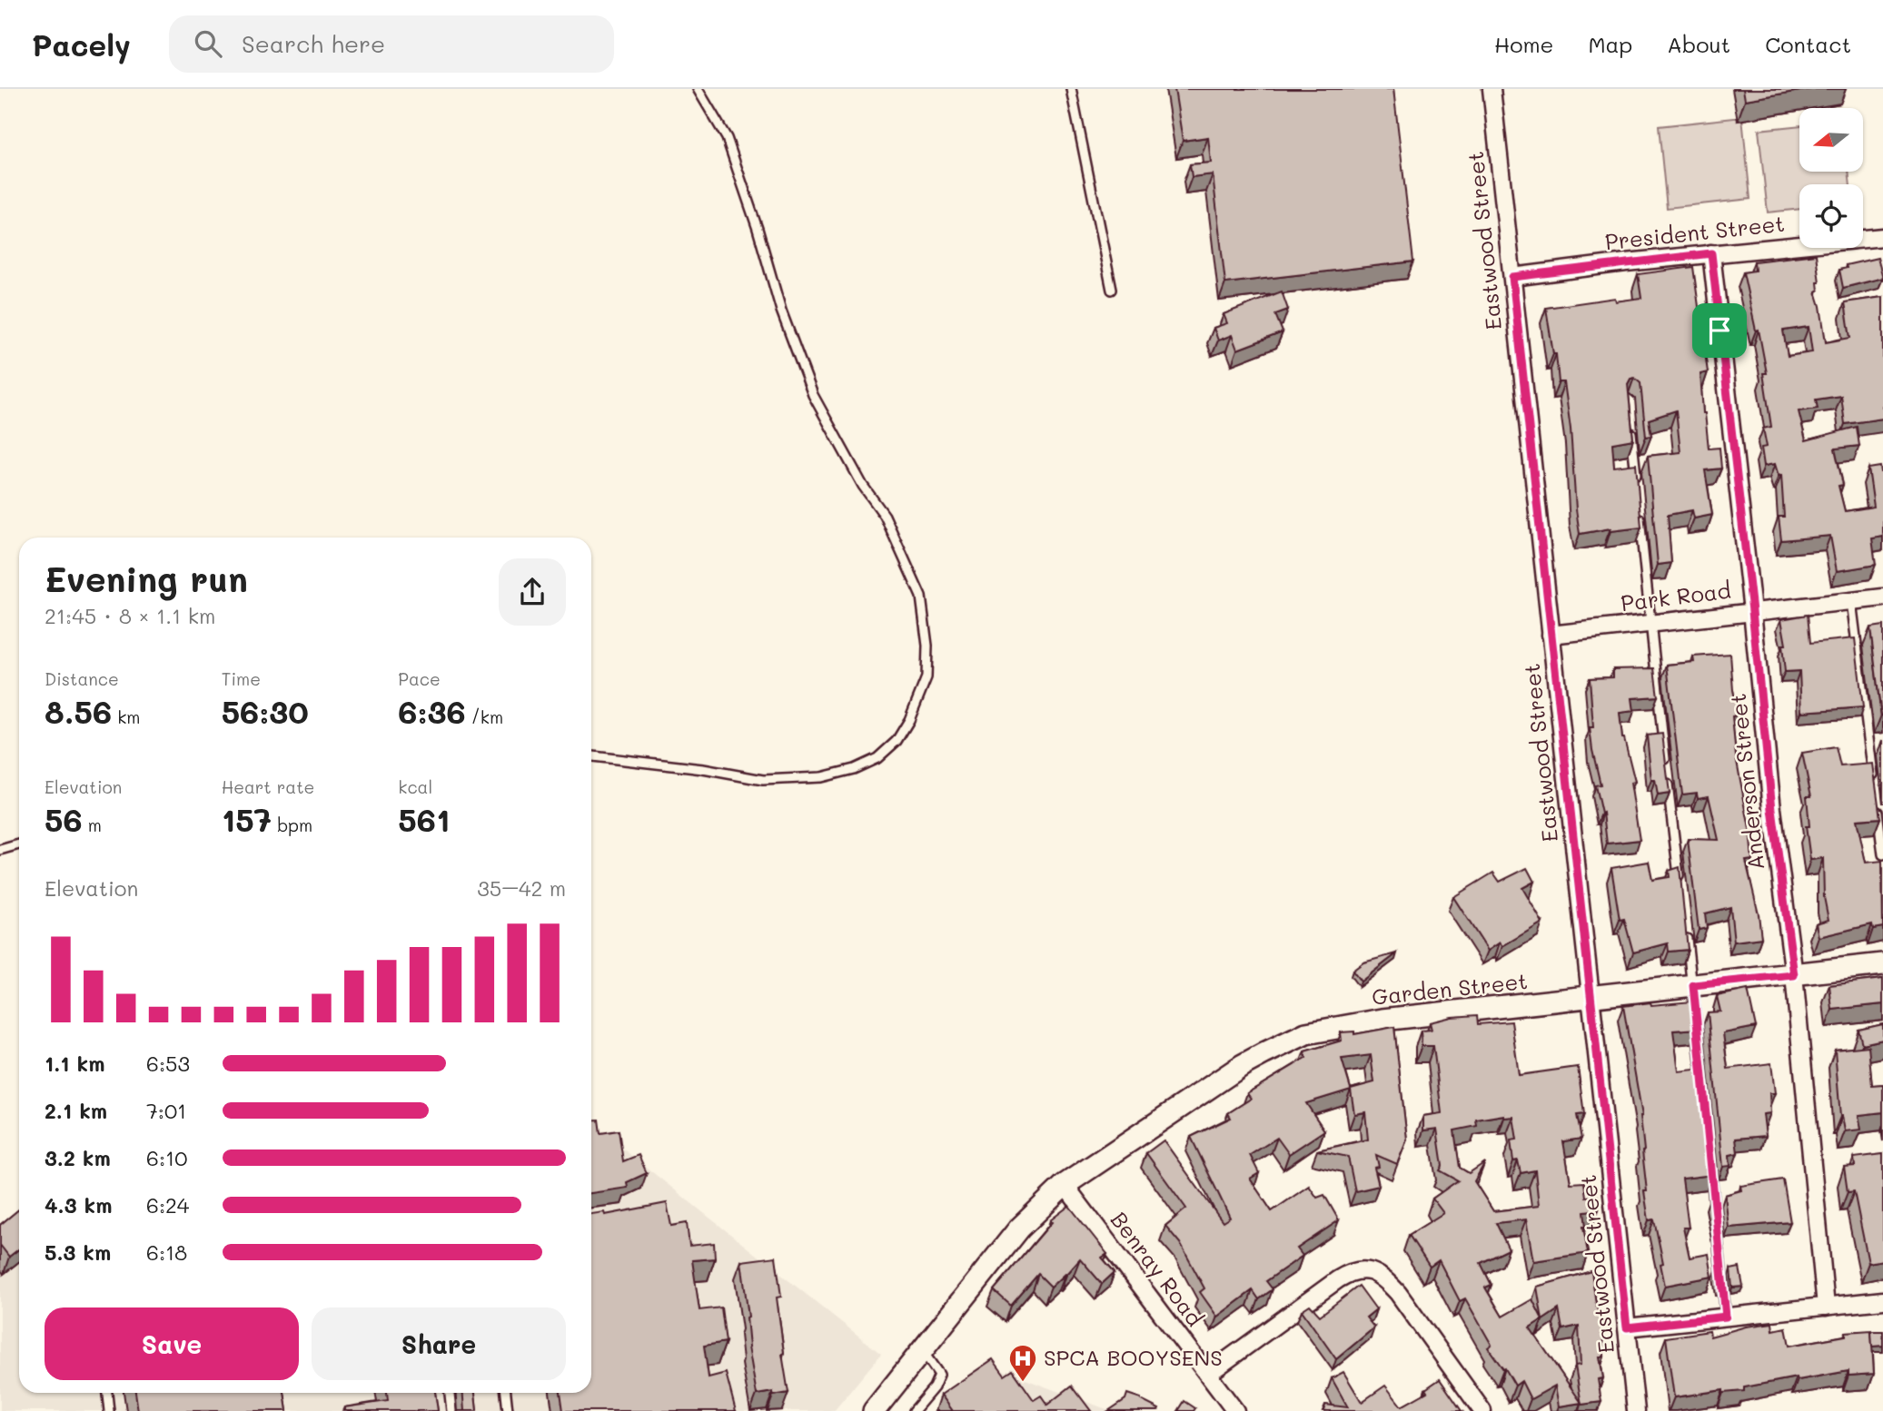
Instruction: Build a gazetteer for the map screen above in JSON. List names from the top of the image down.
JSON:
{
  "streets": {
    "street": [
      "President Street",
      "Eastwood Street",
      "Park Road",
      "Anderson Street",
      "Garden Street",
      "Benray Road"
    ]
  },
  "crossings": [
    ["President Street", "Eastwood Street"],
    ["President Street", "Anderson Street"],
    ["Eastwood Street", "Park Road"],
    ["Eastwood Street", "Garden Street"],
    ["Park Road", "Anderson Street"],
    ["Anderson Street", "Garden Street"],
    ["Garden Street", "Benray Road"]
  ],
  "places": {
    "hospital": ["SPCA BOOYSENS"]
  },
  "north": "left",
  "page": {
    "header": "Pacely",
    "search": "Search here",
    "nav": [
      "Home",
      "Map",
      "About",
      "Contact"
    ],
    "heading": ["Evening run", "21:45 · 8 × 1.1 km"],
    "stats": [
      ["Distance", "8.56 km"],
      ["Time", "56:30"],
      ["Pace", "6:36 /km"],
      ["Elevation", "56 m"],
      ["Heart rate", "157 bpm"],
      ["kcal", "561"]
    ],
    "chart": ["Elevation", "35–42 m"],
    "list": [
      {
        "name": "1.1 km",
        "note": "6:53"
      },
      {
        "name": "2.1 km",
        "note": "7:01"
      },
      {
        "name": "3.2 km",
        "note": "6:10"
      },
      {
        "name": "4.3 km",
        "note": "6:24"
      },
      {
        "name": "5.3 km",
        "note": "6:18"
      }
    ],
    "buttons": ["Save", "Share"]
  }
}
